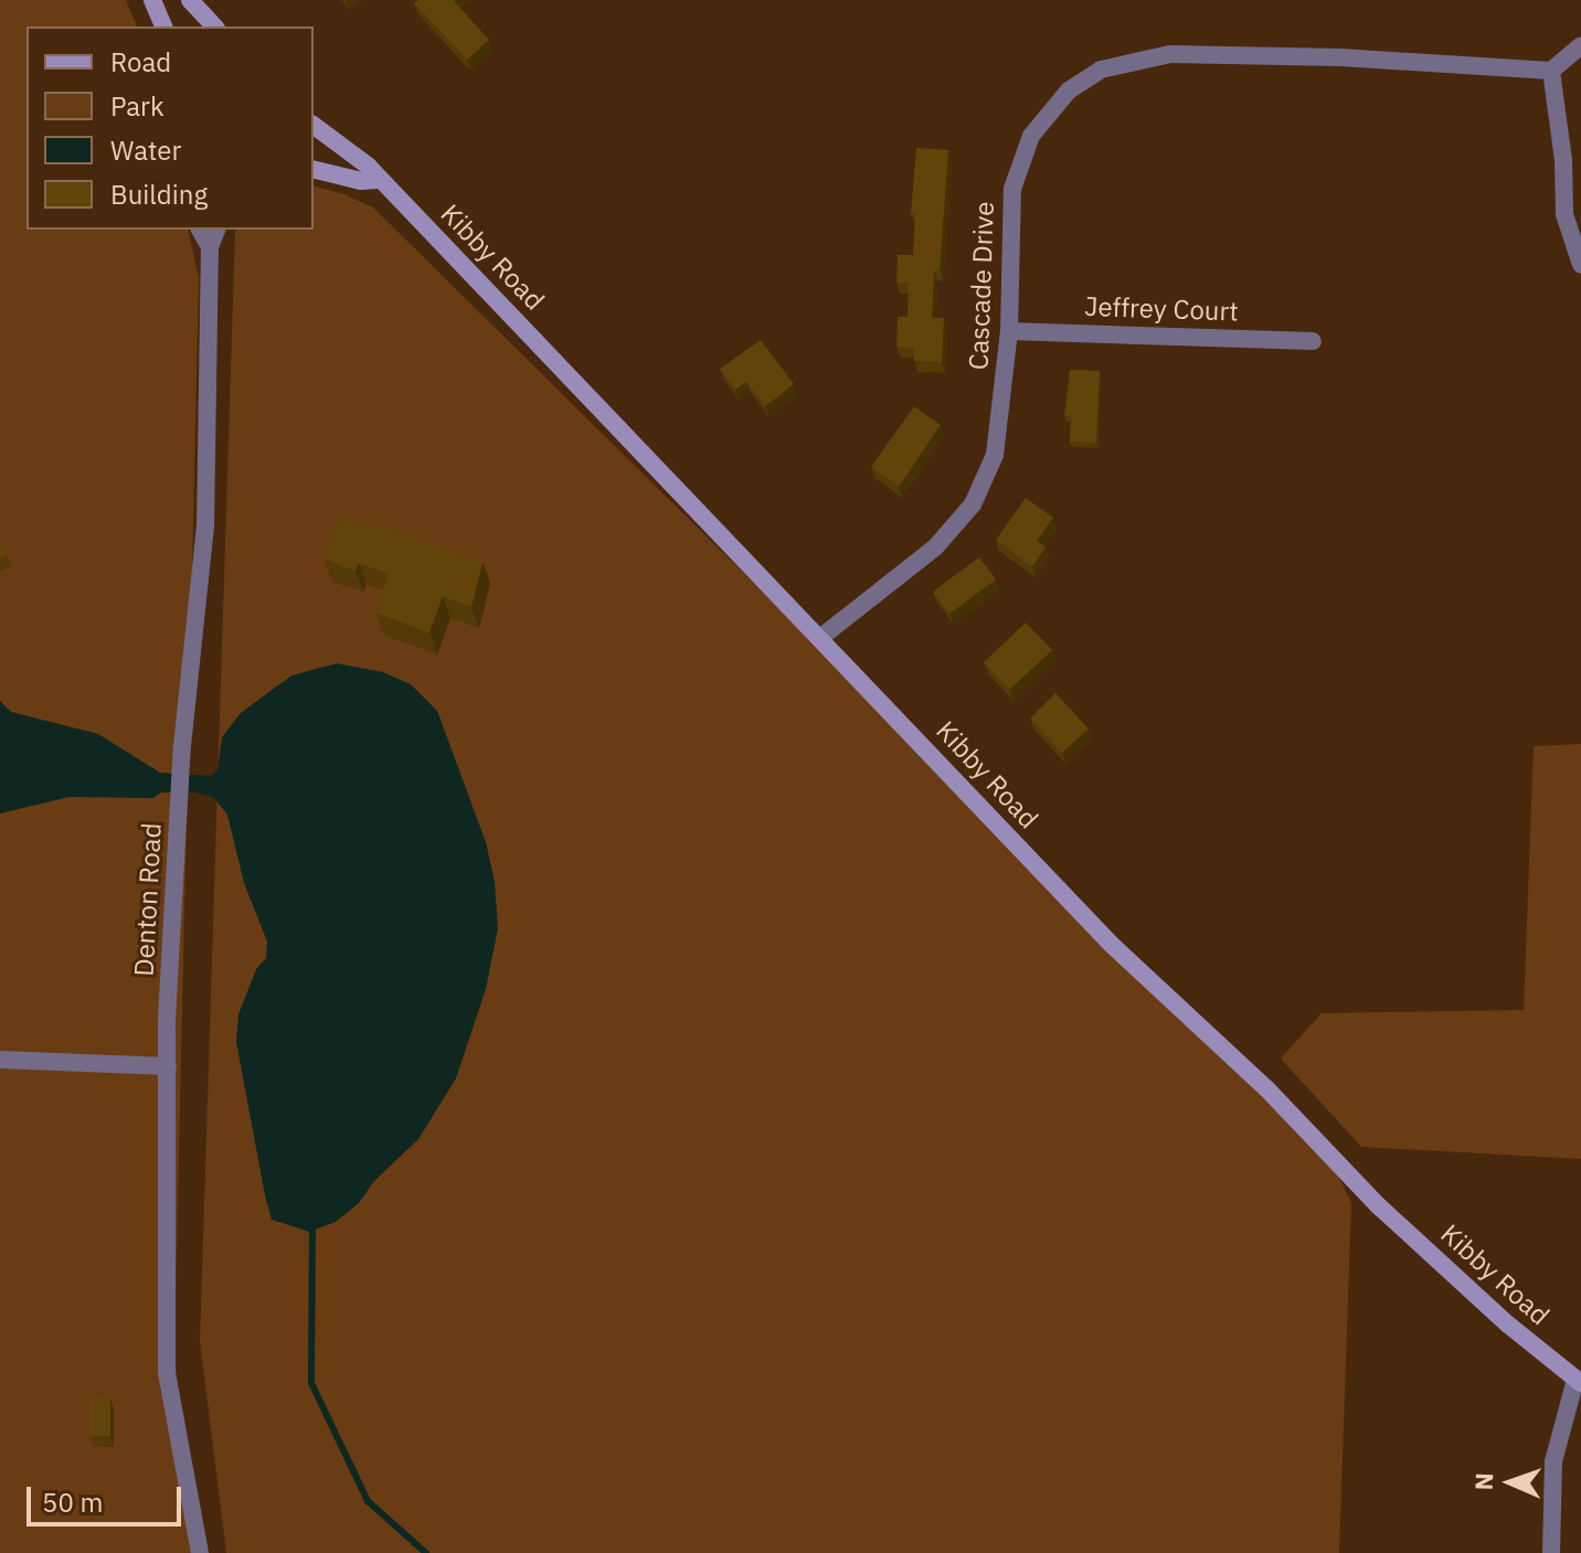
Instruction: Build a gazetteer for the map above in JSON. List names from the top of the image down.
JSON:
{
  "streets": {
    "main road": ["Kibby Road"],
    "street": ["Cascade Drive", "Jeffrey Court", "Denton Road"]
  },
  "crossings": [
    ["Kibby Road", "Cascade Drive"],
    ["Cascade Drive", "Jeffrey Court"]
  ],
  "legend": [
    "Road",
    "Park",
    "Water",
    "Building"
  ],
  "scale_bar": "50 m",
  "north": "left"
}
